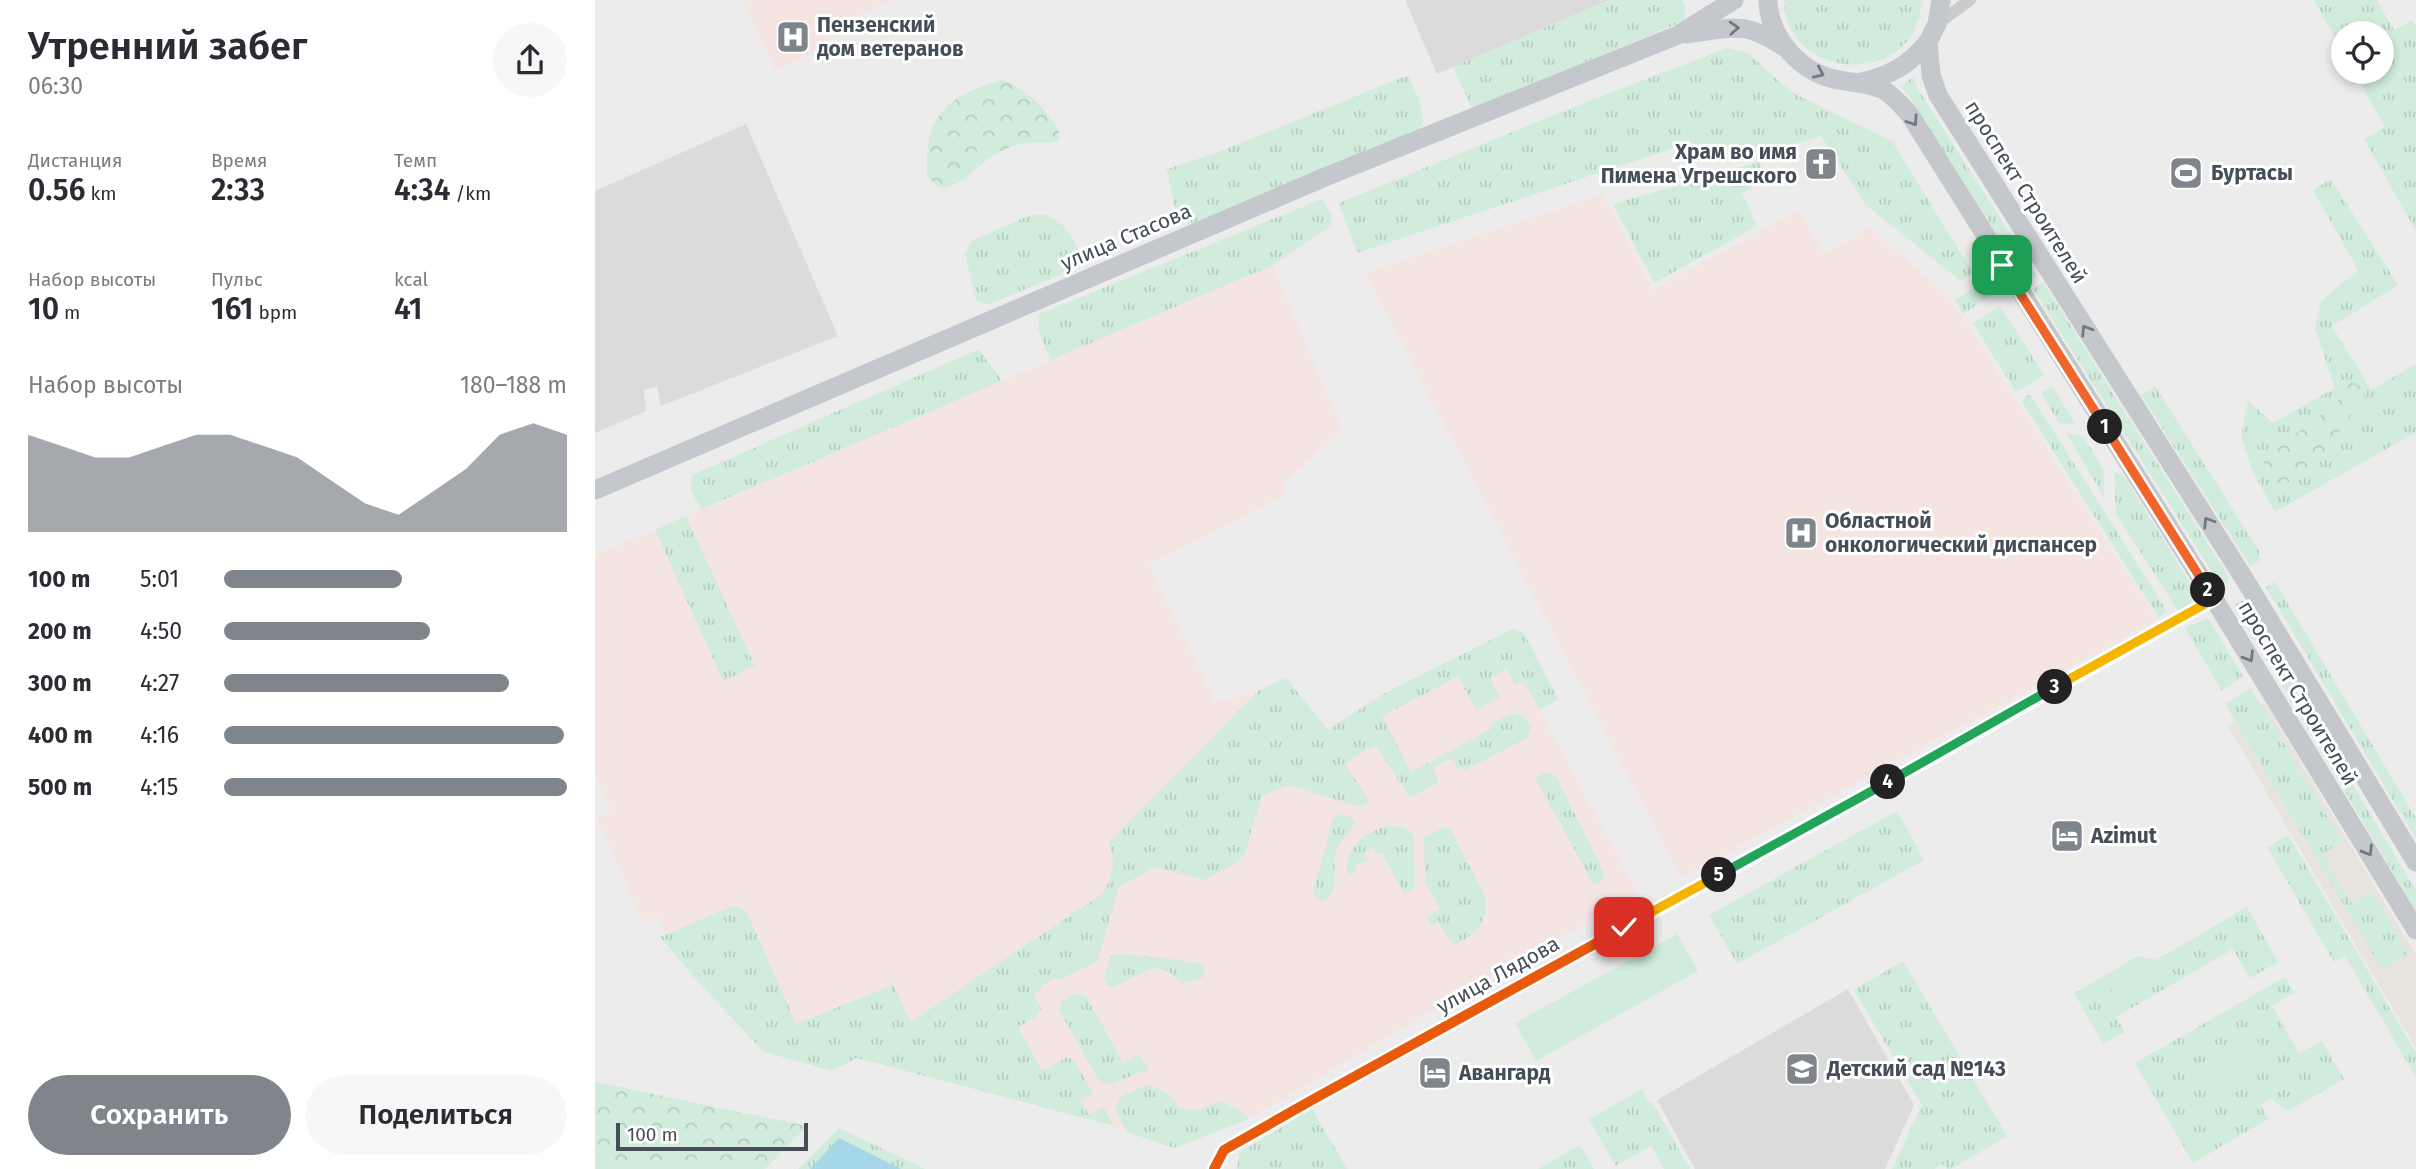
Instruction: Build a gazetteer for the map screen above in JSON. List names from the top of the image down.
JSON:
{
  "streets": {
    "main road": ["проспект Строителей", "улица Стасова"],
    "street": ["улица Лядова"]
  },
  "crossings": [
    ["проспект Строителей", "улица Стасова"],
    ["проспект Строителей", "улица Лядова"]
  ],
  "places": {
    "hospital": ["Пензенский дом ветеранов", "Областной онкологический диспансер"],
    "church": ["Храм во имя Пимена Угрешского"],
    "sports": ["Буртасы"],
    "hotel": ["Azimut", "Авангард"],
    "school or university": ["Детский сад №143"]
  },
  "scale_bar": "100 m",
  "page": {
    "heading": ["Утренний забег", "06:30"],
    "stats": [
      ["Дистанция", "0.56 km"],
      ["Время", "2:33"],
      ["Темп", "4:34 /km"],
      ["Набор высоты", "10 m"],
      ["Пульс", "161 bpm"],
      ["kcal", "41"]
    ],
    "chart": ["Набор высоты", "180–188 m"],
    "pins": [
      "1",
      "2",
      "3",
      "4",
      "5"
    ],
    "list": [
      {
        "name": "100 m",
        "note": "5:01"
      },
      {
        "name": "200 m",
        "note": "4:50"
      },
      {
        "name": "300 m",
        "note": "4:27"
      },
      {
        "name": "400 m",
        "note": "4:16"
      },
      {
        "name": "500 m",
        "note": "4:15"
      }
    ],
    "buttons": ["Сохранить", "Поделиться"],
    "scale": "100 m"
  }
}
